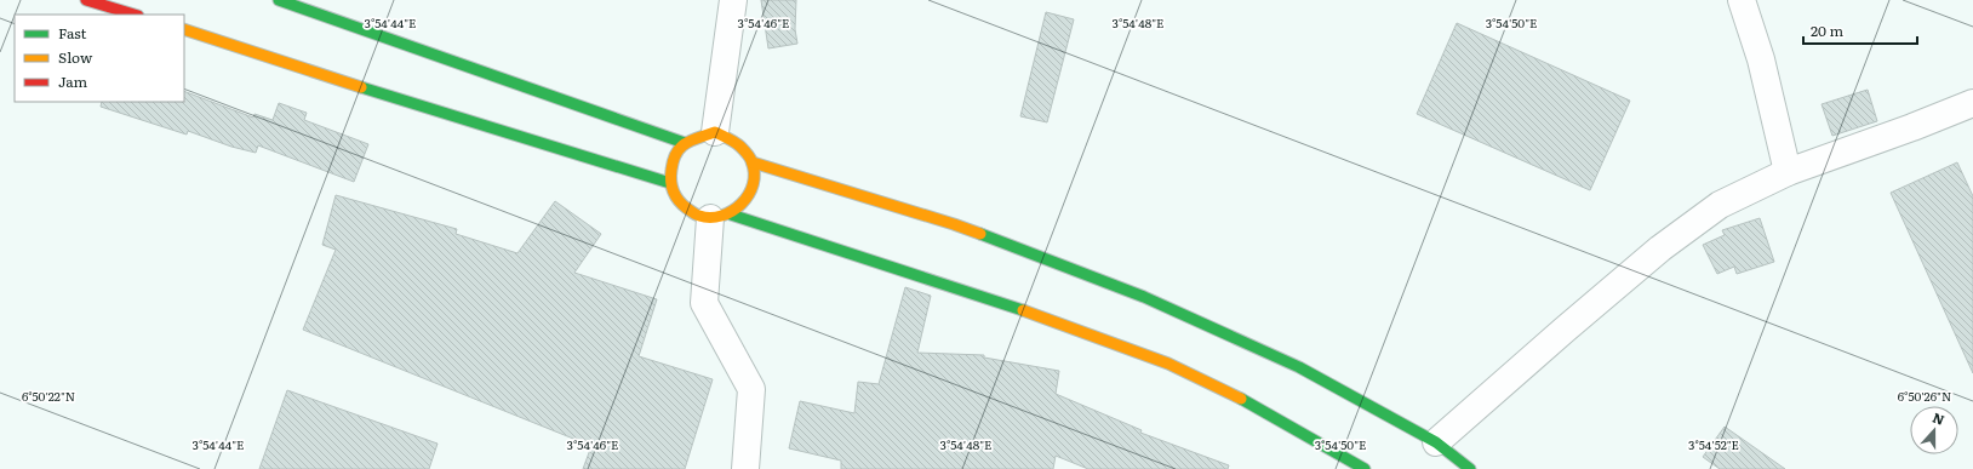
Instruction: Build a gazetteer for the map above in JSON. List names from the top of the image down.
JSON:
{
  "legend": ["Fast", "Slow", "Jam"],
  "scale_bar": "20 m",
  "north": "top",
  "coordinates": [
    "3°54'44\"E",
    "3°54'46\"E",
    "3°54'48\"E",
    "3°54'50\"E",
    "6°50'22\"N",
    "6°50'26\"N",
    "3°54'52\"E"
  ]
}
